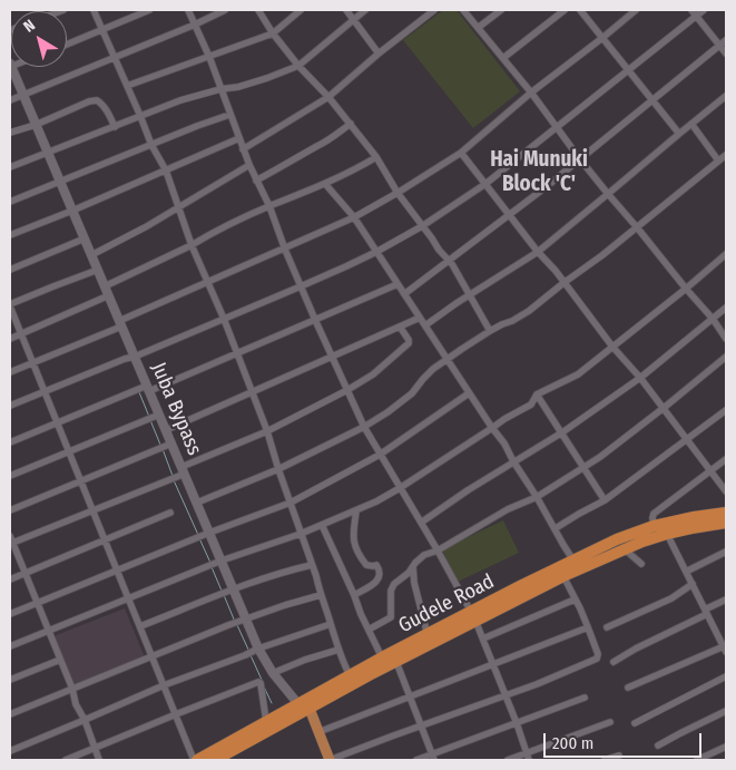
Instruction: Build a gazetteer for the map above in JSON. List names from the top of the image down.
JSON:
{
  "streets": {
    "highway": ["Gudele Road"],
    "main road": ["Juba Bypass"]
  },
  "crossings": [
    ["Juba Bypass", "Gudele Road"]
  ],
  "districts": ["Hai Munuki Block 'C'"],
  "scale_bar": "200 m",
  "north": "top left"
}
